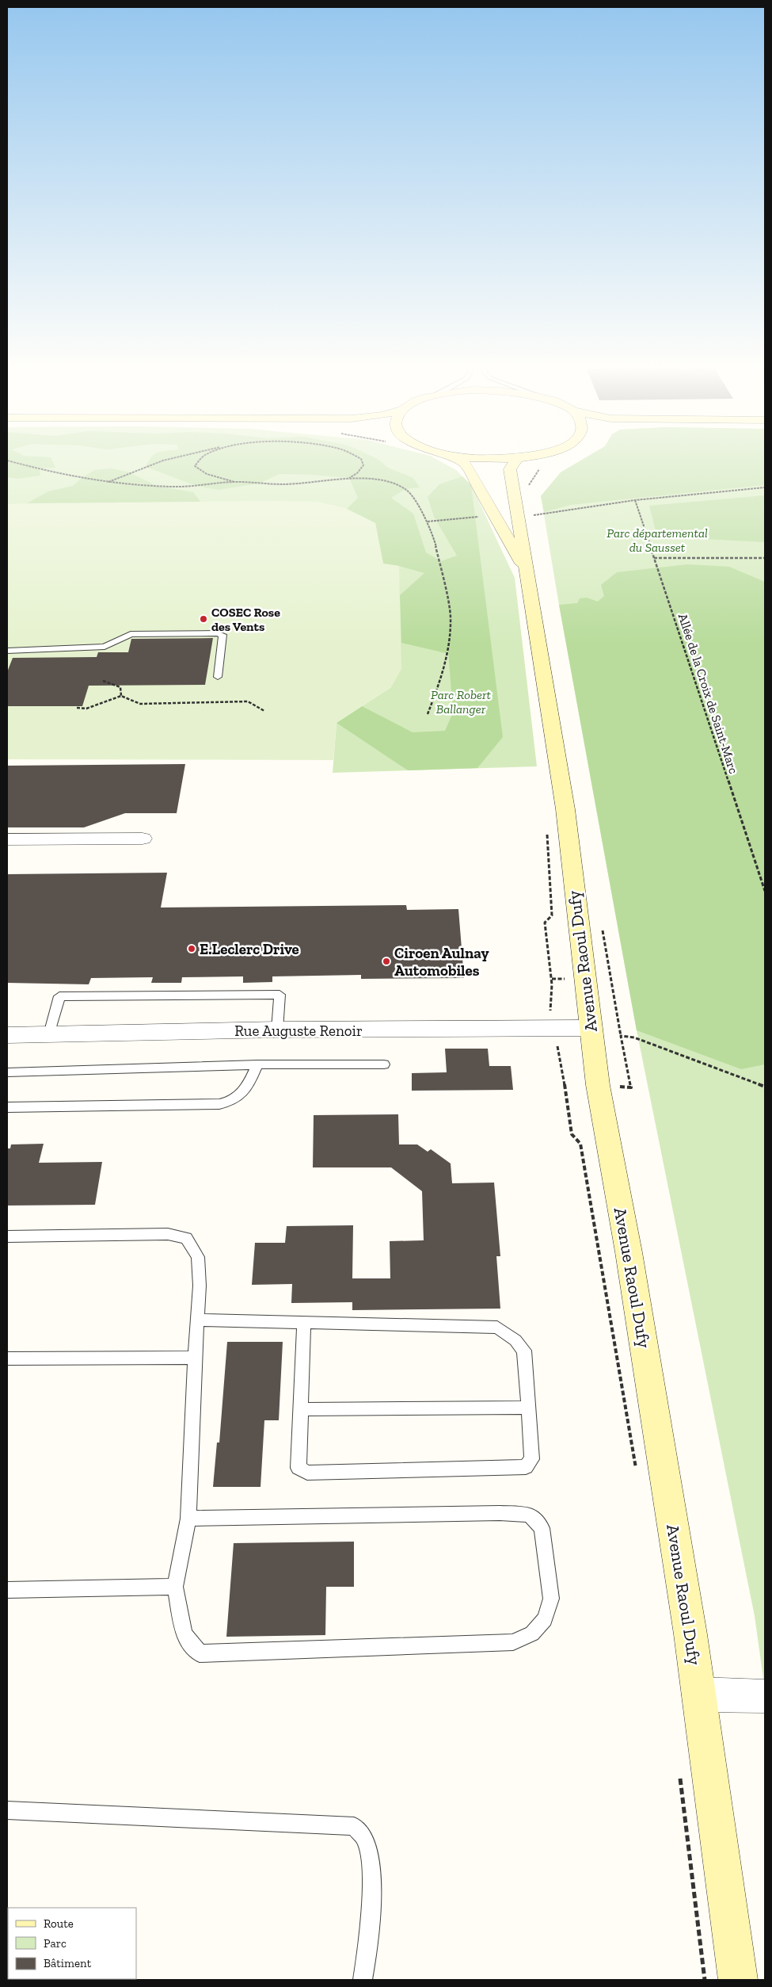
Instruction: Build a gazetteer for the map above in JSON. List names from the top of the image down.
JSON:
{
  "streets": {
    "main road": ["Avenue Raoul Dufy"],
    "street": ["Rue Auguste Renoir"],
    "path": ["Allée de la Croix de Saint-Marc"]
  },
  "crossings": [
    ["Avenue Raoul Dufy", "Rue Auguste Renoir"]
  ],
  "parks": ["Parc départemental du Sausset", "Parc Robert Ballanger"],
  "places": ["COSEC Rose des Vents", "E.Leclerc Drive", "Ciroen Aulnay Automobiles"],
  "legend": ["Route", "Parc", "Bâtiment"]
}
